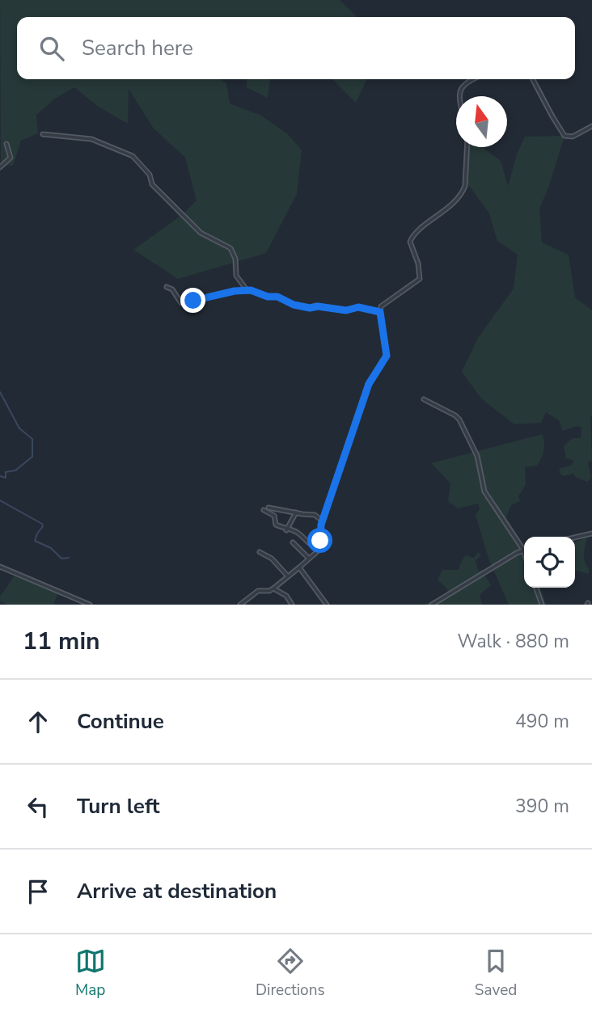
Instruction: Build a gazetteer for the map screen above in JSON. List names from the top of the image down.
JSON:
{
  "north": "top",
  "page": {
    "search": "Search here",
    "heading": ["11 min", "Walk · 880 m"],
    "list": [
      ["Continue", "490 m"],
      ["Turn left", "390 m"],
      "Arrive at destination"
    ],
    "nav": ["Map", "Directions", "Saved"]
  }
}
